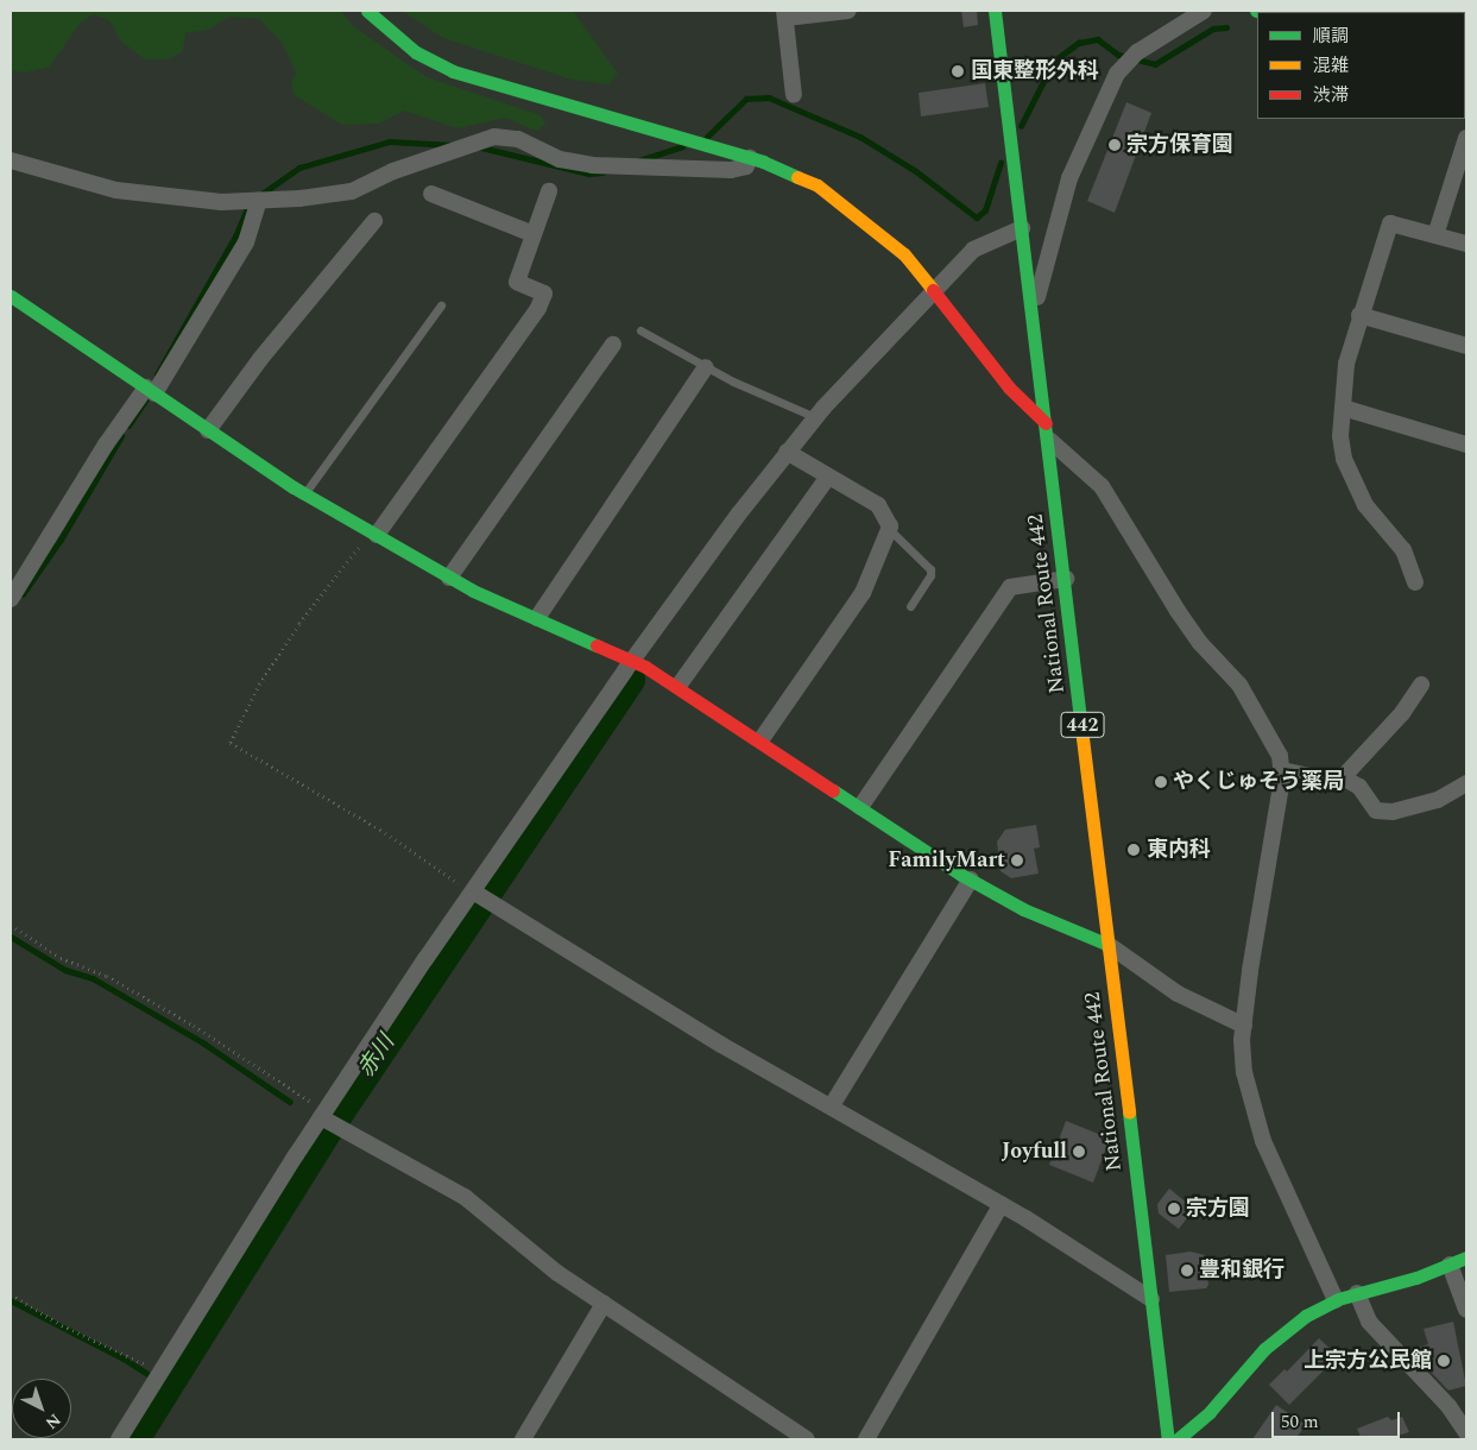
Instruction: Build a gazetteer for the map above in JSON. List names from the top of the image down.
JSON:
{
  "streets": {
    "main road": ["National Route 442", "442"]
  },
  "water": ["赤川"],
  "places": [
    "国東整形外科",
    "宗方保育園",
    "やくじゅそう薬局",
    "東内科",
    "FamilyMart",
    "Joyfull",
    "宗方園",
    "豊和銀行",
    "上宗方公民館"
  ],
  "legend": ["順調", "混雑", "渋滞"],
  "scale_bar": "50 m",
  "north": "bottom right"
}
